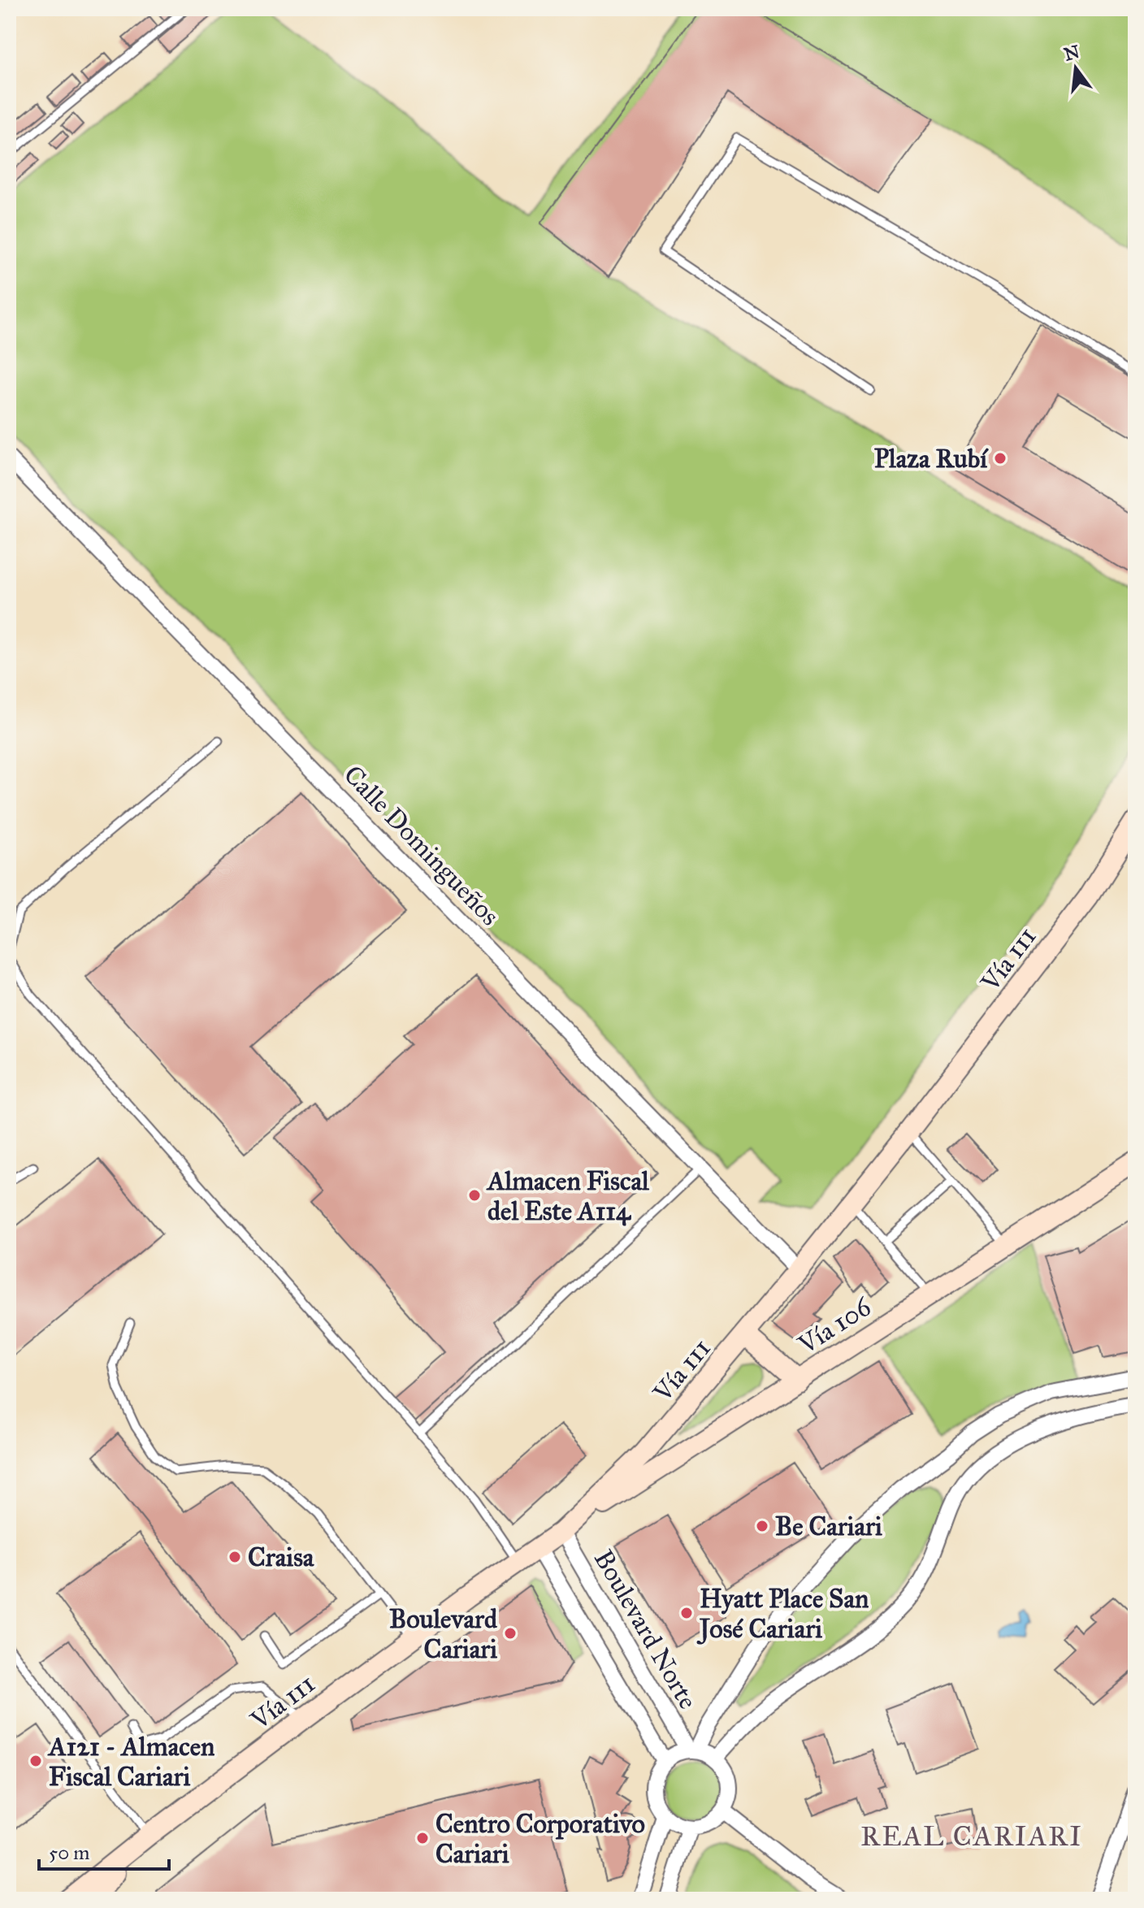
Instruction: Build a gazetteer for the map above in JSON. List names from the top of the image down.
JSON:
{
  "streets": {
    "main road": ["Vía 111", "Vía 106"],
    "street": ["Calle Domingueños", "Boulevard Norte"]
  },
  "crossings": [
    ["Calle Domingueños", "Vía 111"],
    ["Vía 111", "Vía 106"],
    ["Vía 111", "Boulevard Norte"],
    ["Vía 106", "Boulevard Norte"]
  ],
  "districts": ["REAL CARIARI"],
  "places": [
    "Plaza Rubí",
    "Almacen Fiscal del Este A114",
    "Be Cariari",
    "Craisa",
    "Hyatt Place San José Cariari",
    "Boulevard Cariari",
    "A121 - Almacen Fiscal Cariari",
    "Centro Corporativo Cariari"
  ],
  "scale_bar": "50 m",
  "north": "top"
}
